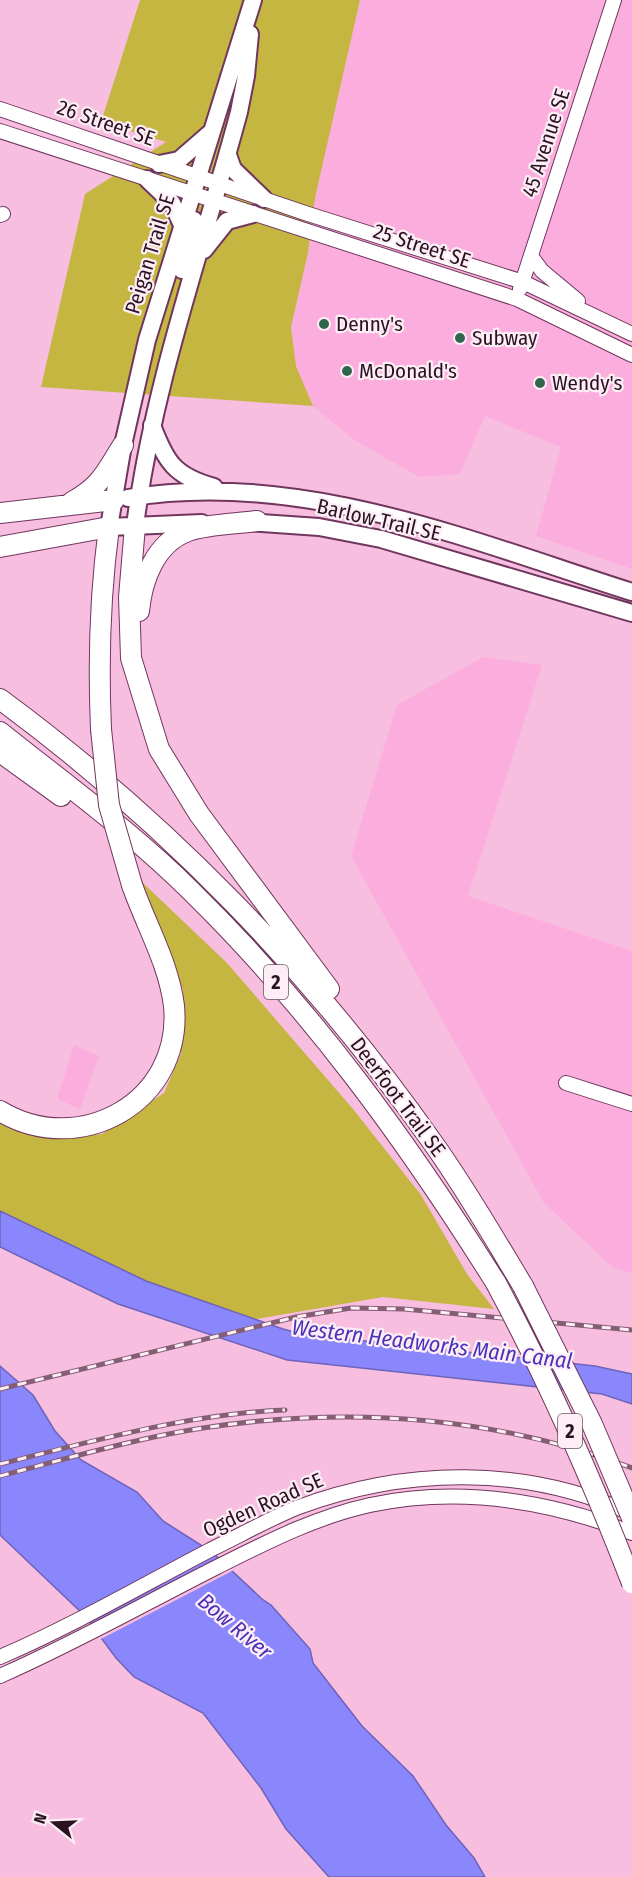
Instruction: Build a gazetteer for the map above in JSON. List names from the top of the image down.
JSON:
{
  "streets": {
    "highway": ["2", "Deerfoot Trail SE"],
    "main road": ["Peigan Trail SE", "Barlow Trail SE"],
    "street": [
      "26 Street SE",
      "45 Avenue SE",
      "25 Street SE",
      "Ogden Road SE"
    ]
  },
  "crossings": [
    ["26 Street SE", "25 Street SE"],
    ["26 Street SE", "Peigan Trail SE"],
    ["45 Avenue SE", "25 Street SE"],
    ["25 Street SE", "Peigan Trail SE"],
    ["Peigan Trail SE", "Barlow Trail SE"],
    ["Deerfoot Trail SE", "Ogden Road SE"]
  ],
  "water": ["Western Headworks Main Canal", "Bow River"],
  "places": [
    "Denny's",
    "Subway",
    "McDonald's",
    "Wendy's"
  ],
  "north": "left"
}
